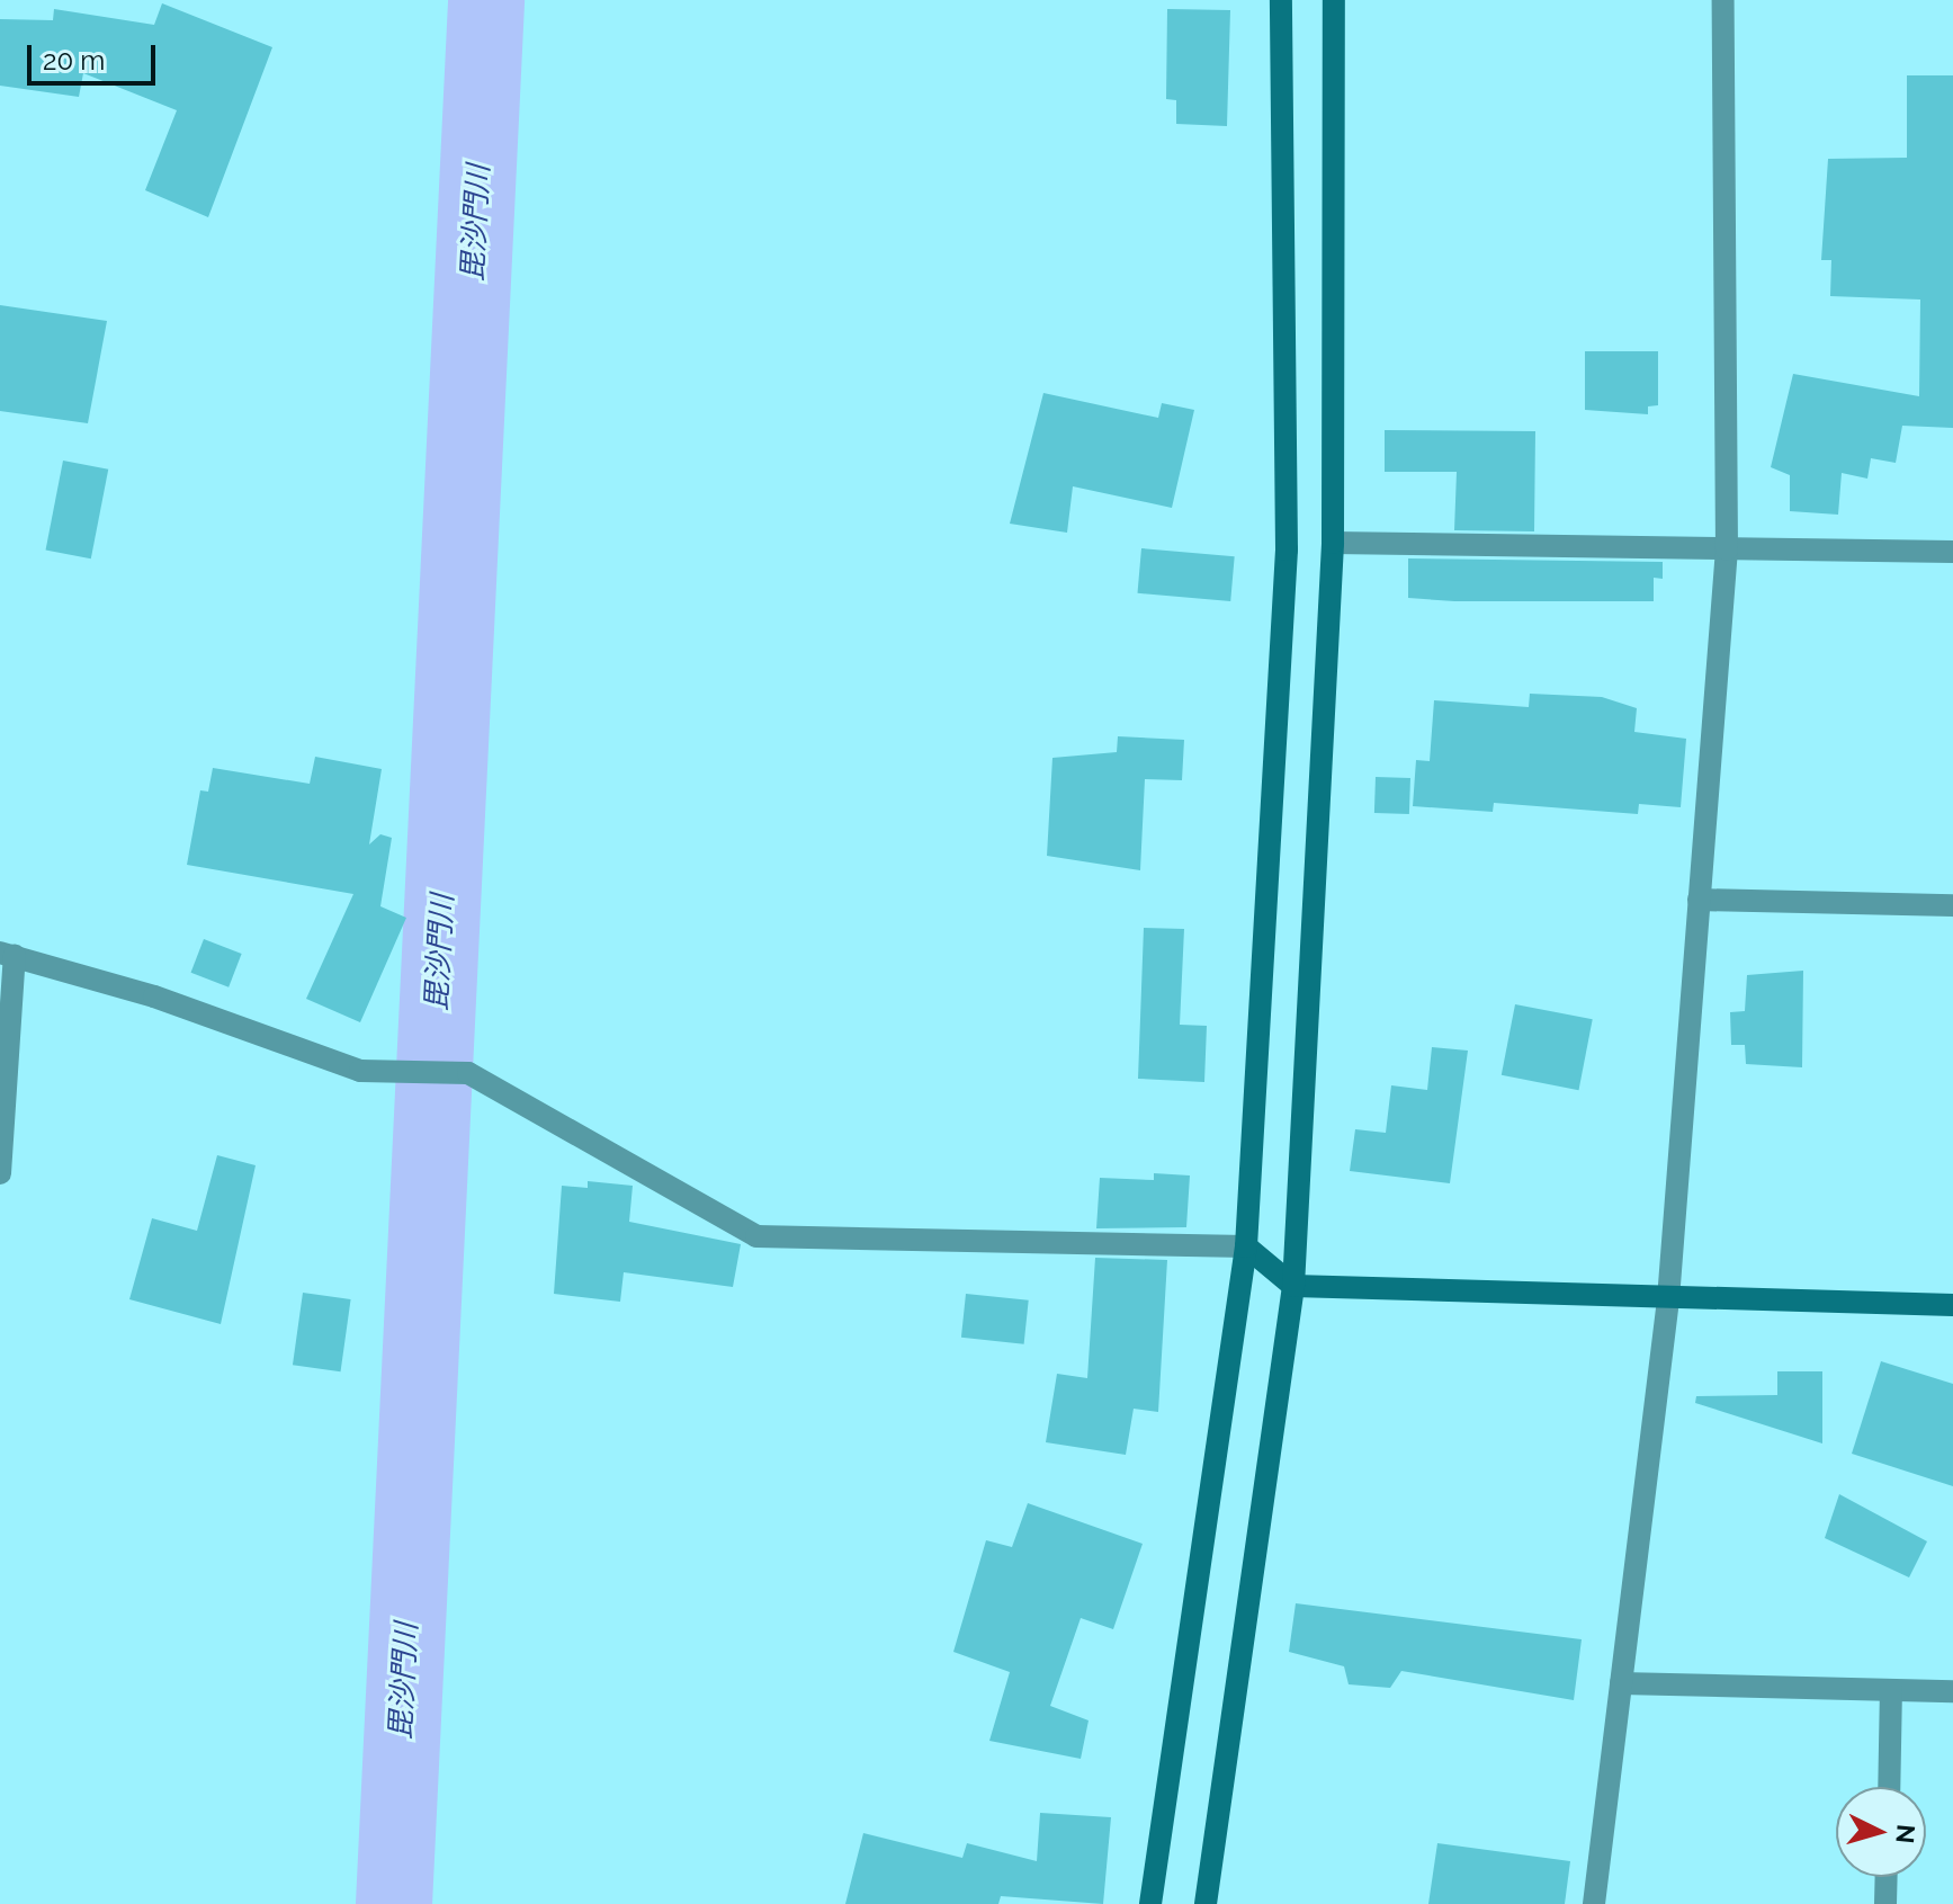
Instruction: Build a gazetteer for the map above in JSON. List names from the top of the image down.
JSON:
{
  "water": ["毘沙門川"],
  "scale_bar": "20 m",
  "north": "right"
}
